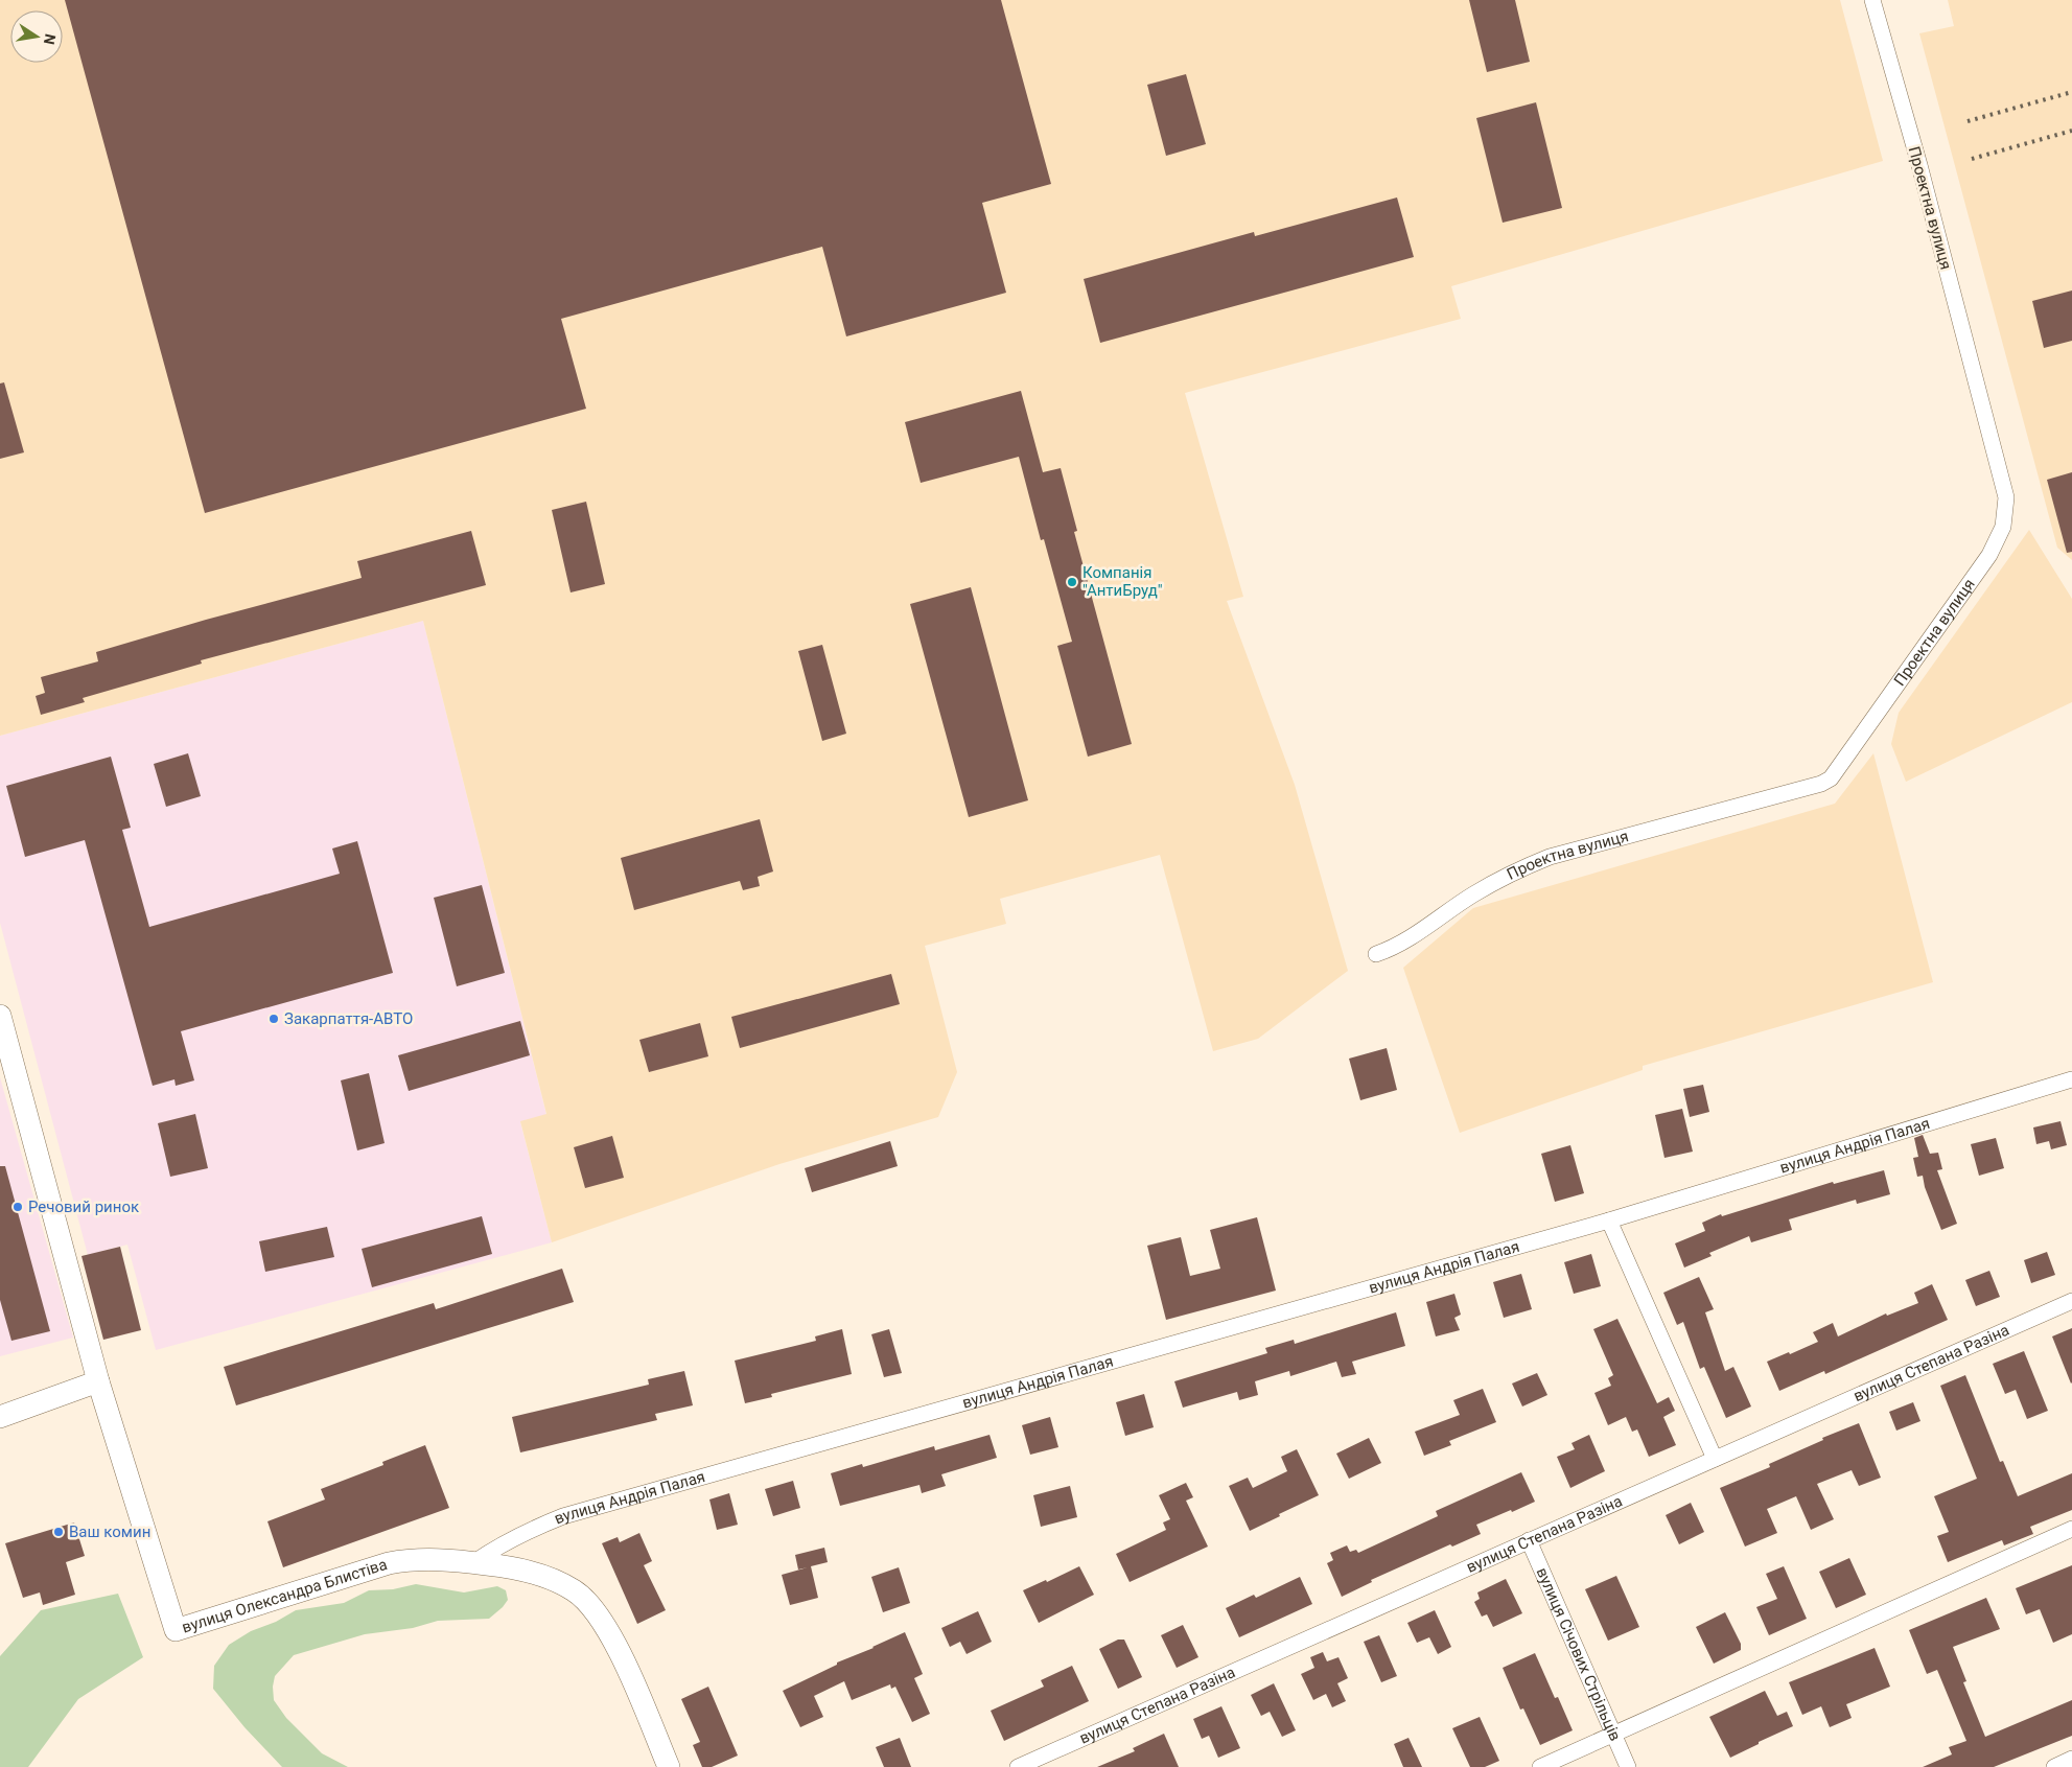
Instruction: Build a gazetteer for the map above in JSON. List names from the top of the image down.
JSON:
{
  "streets": {
    "street": [
      "Проектна вулиця",
      "вулиця Андрія Палая",
      "вулиця Степана Разіна",
      "вулиця Олександра Блистіва",
      "вулиця Січових Стрільців"
    ]
  },
  "crossings": [
    ["вулиця Андрія Палая", "вулиця Олександра Блистіва"],
    ["вулиця Степана Разіна", "вулиця Січових Стрільців"]
  ],
  "places": [
    "Компанія \"АнтиБруд\"",
    "Закарпаття-АВТО",
    "Речовий ринок",
    "Ваш комин"
  ],
  "north": "right"
}
